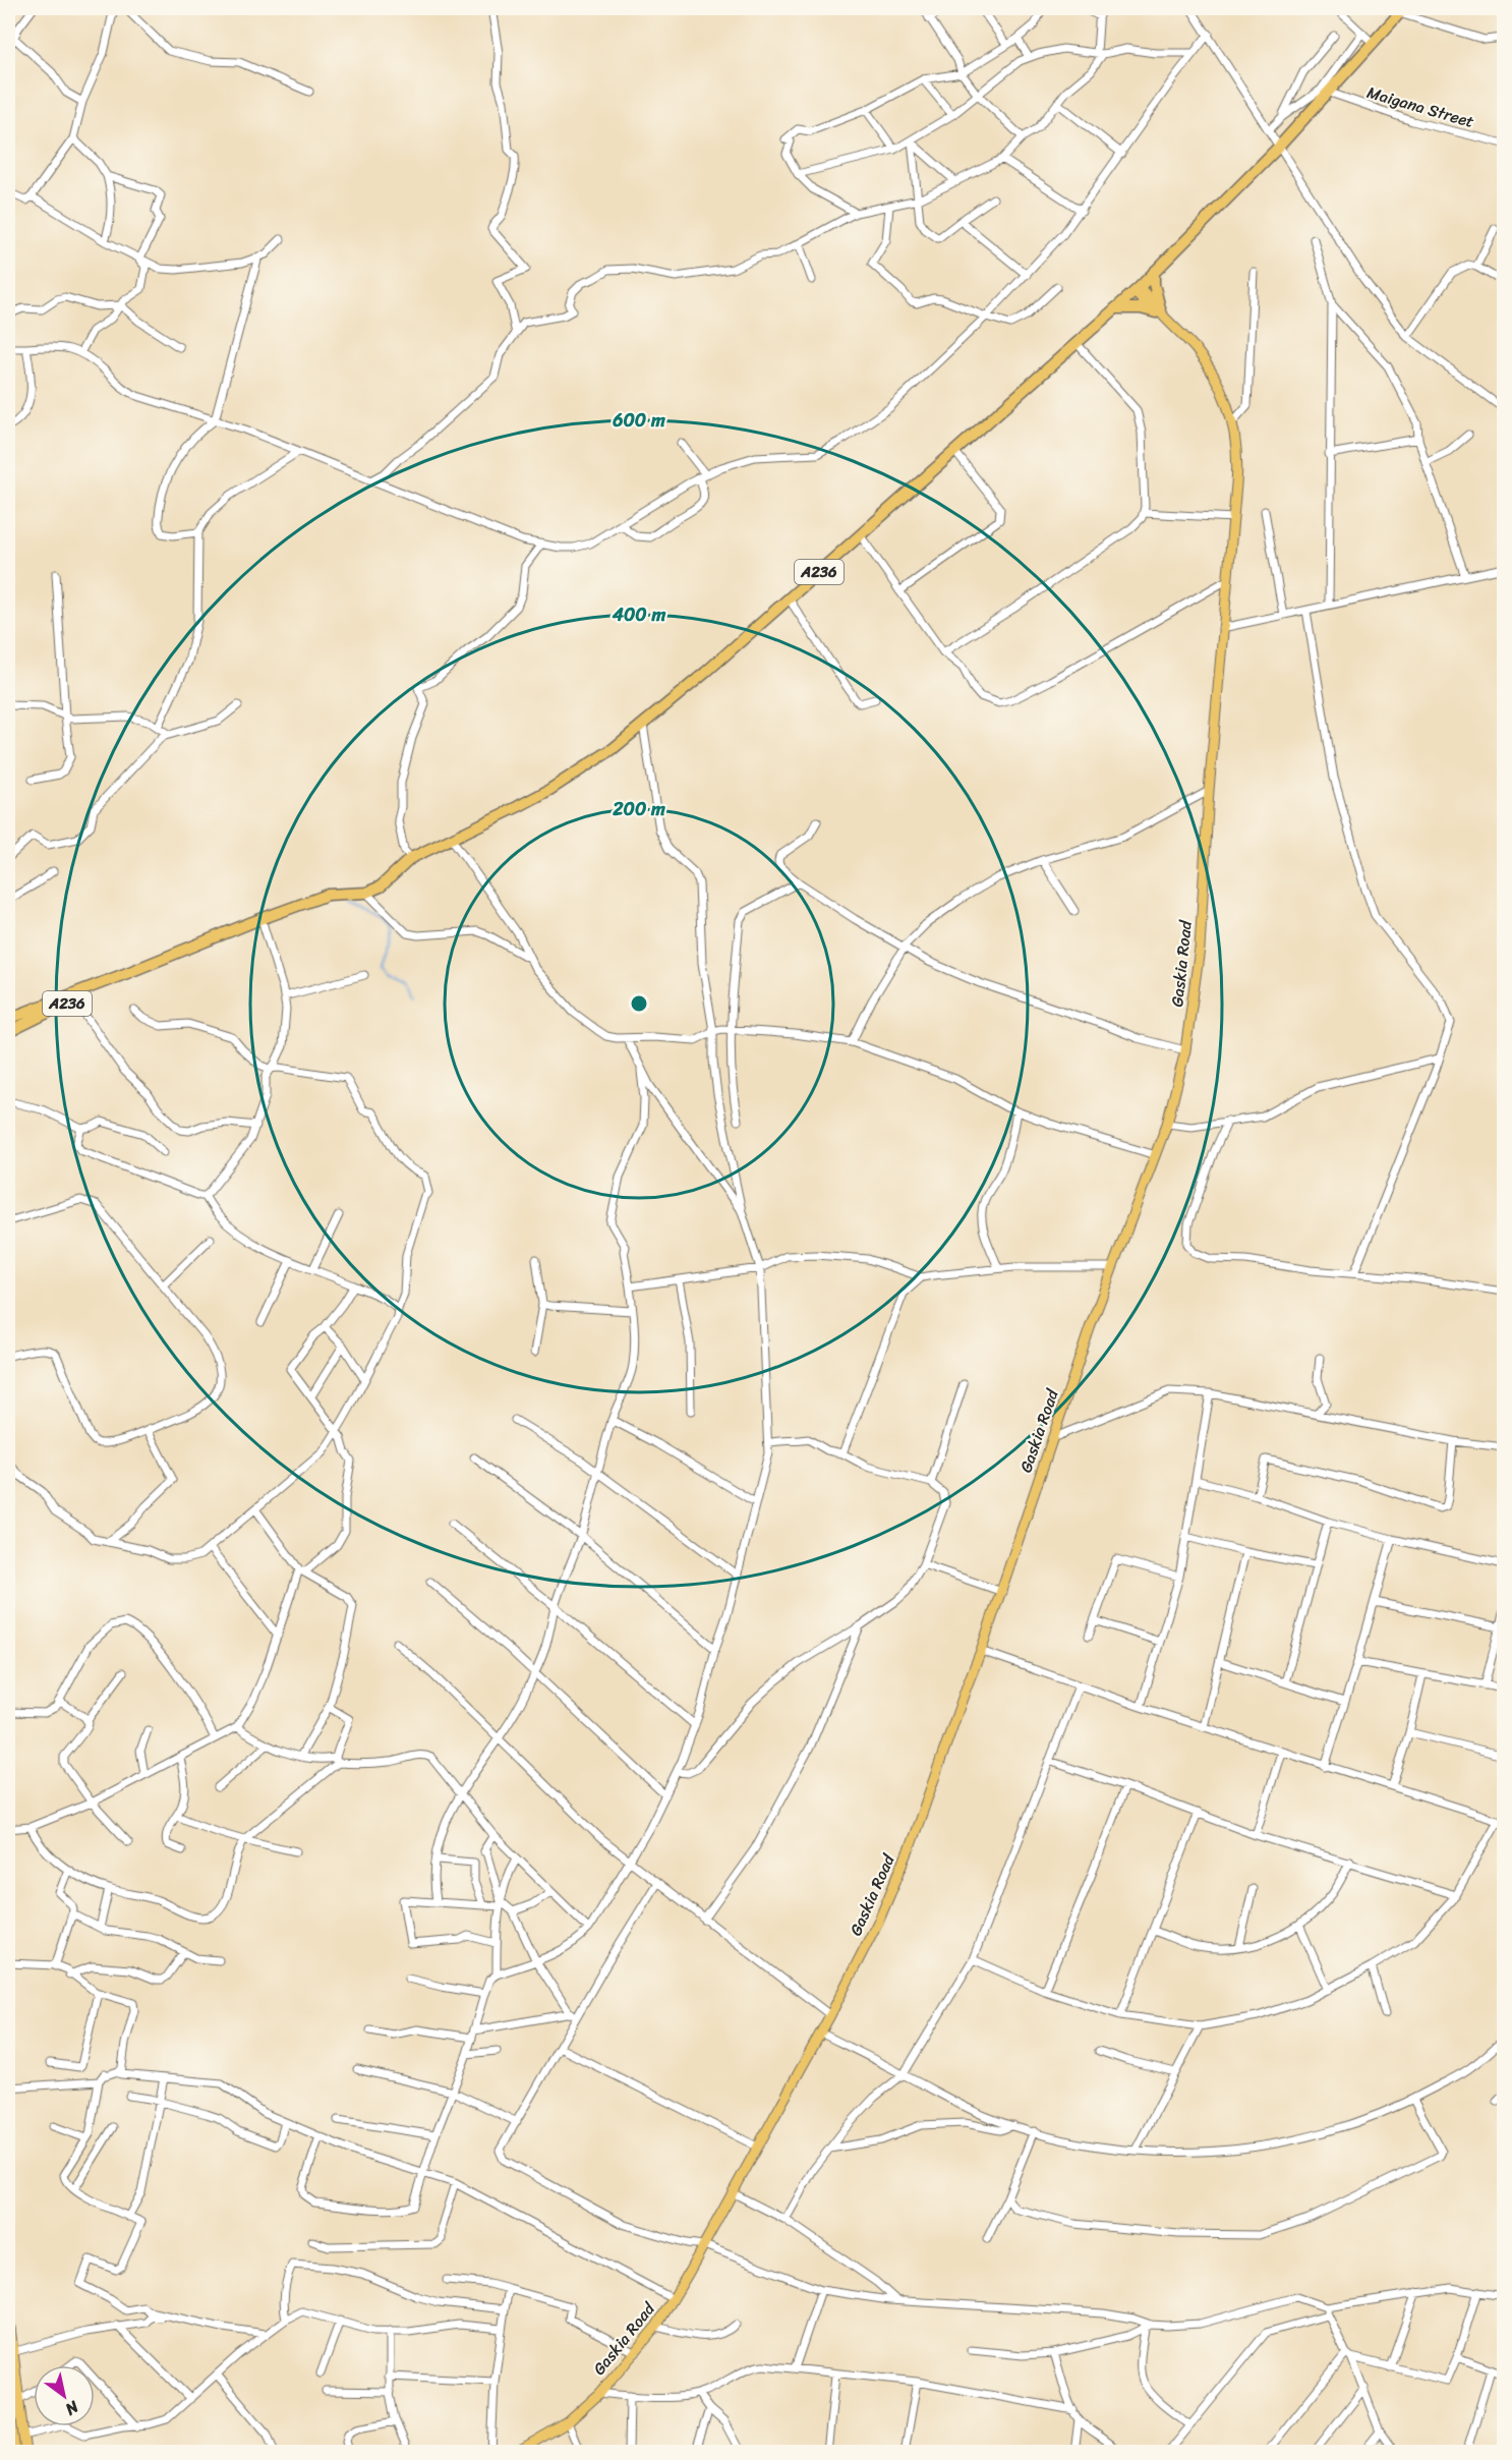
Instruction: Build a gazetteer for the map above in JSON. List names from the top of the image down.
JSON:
{
  "streets": {
    "highway": ["A236"],
    "main road": ["Gaskia Road"],
    "street": ["Maigana Street"]
  },
  "crossings": [
    ["Maigana Street", "A236"],
    ["A236", "Gaskia Road"]
  ],
  "north": "bottom right",
  "rings": ["600 m", "400 m", "200 m"]
}
